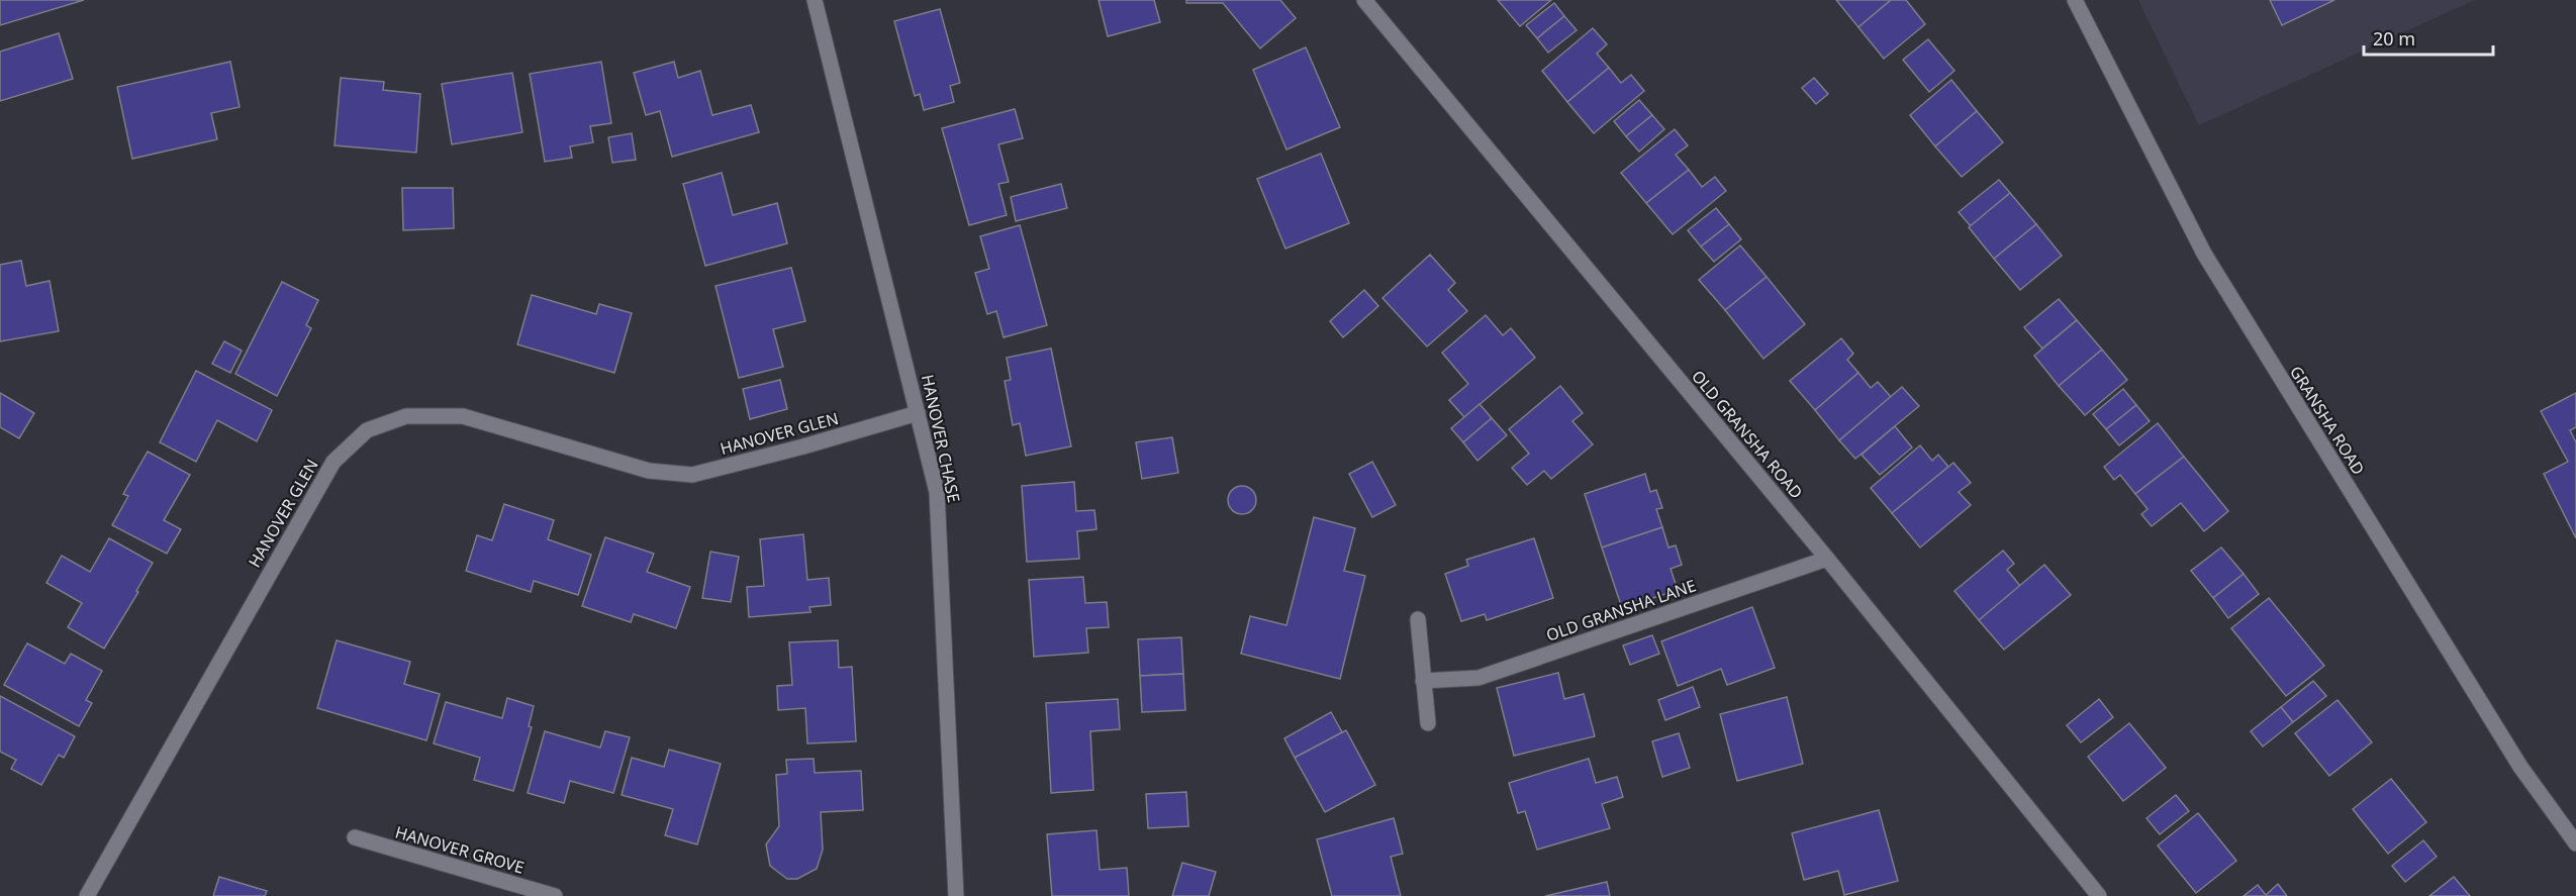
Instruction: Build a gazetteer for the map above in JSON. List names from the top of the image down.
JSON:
{
  "streets": {
    "street": [
      "GRANSHA ROAD",
      "HANOVER GLEN",
      "OLD GRANSHA ROAD",
      "HANOVER CHASE",
      "OLD GRANSHA LANE",
      "HANOVER GROVE"
    ]
  },
  "crossings": [
    ["HANOVER GLEN", "HANOVER CHASE"],
    ["OLD GRANSHA ROAD", "OLD GRANSHA LANE"]
  ],
  "scale_bar": "20 m"
}
